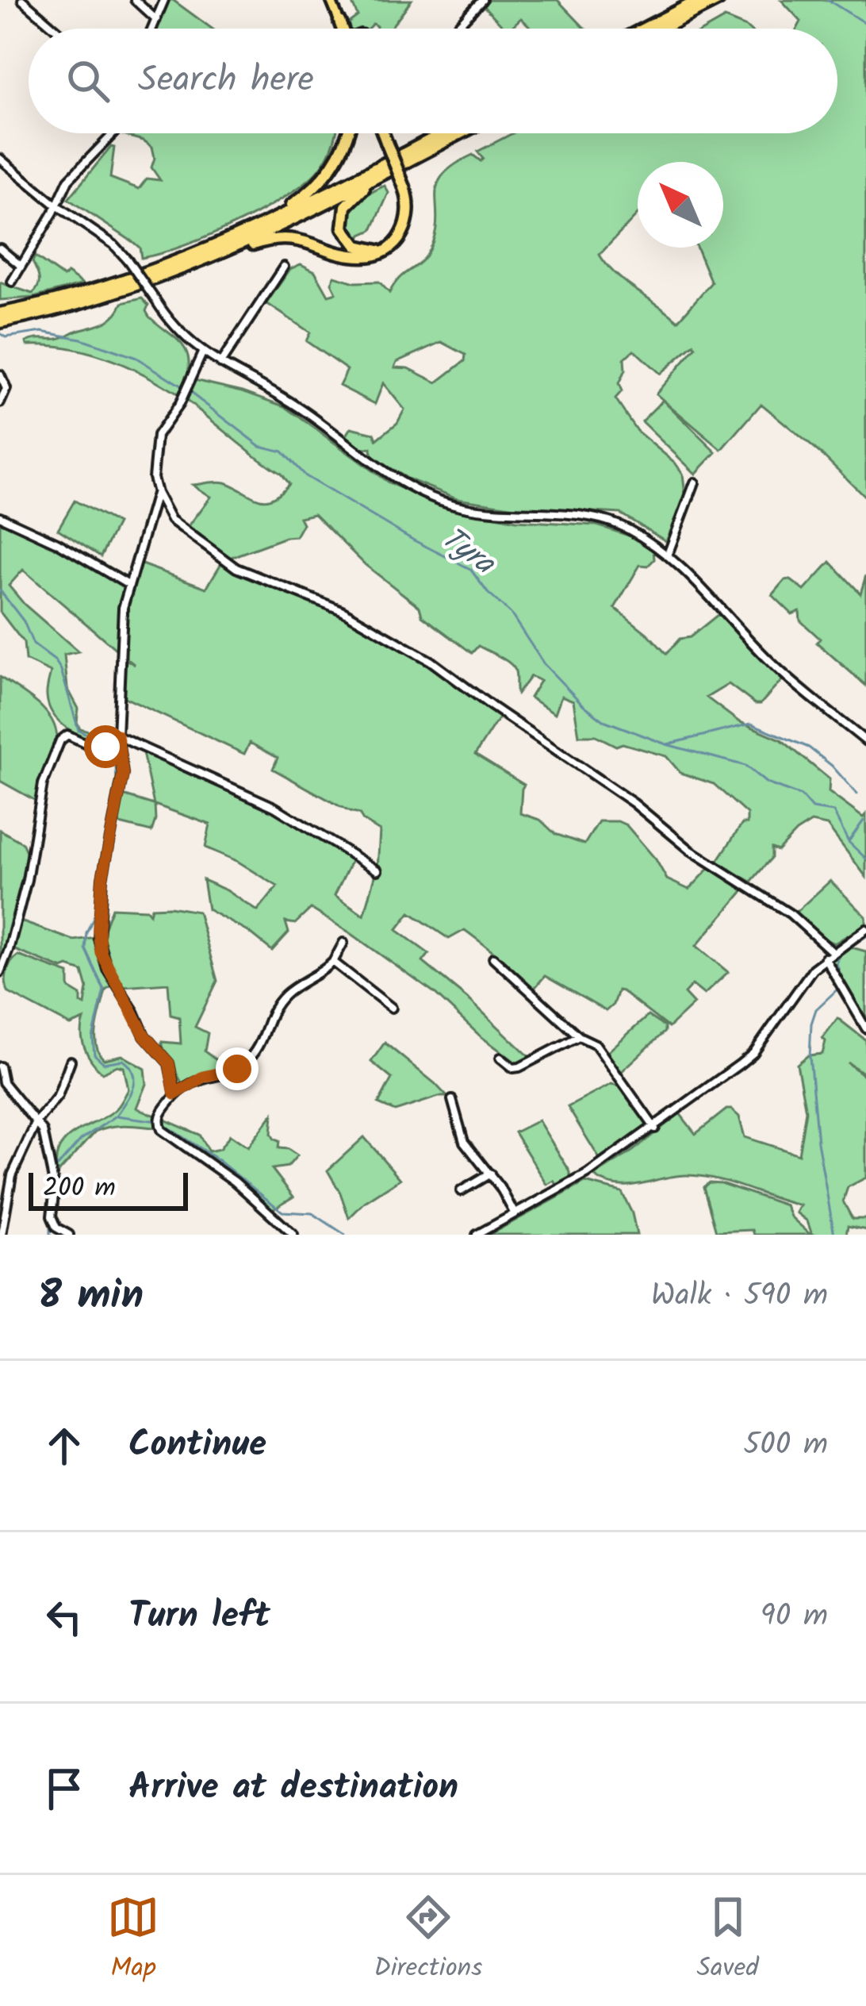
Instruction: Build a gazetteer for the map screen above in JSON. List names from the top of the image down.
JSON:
{
  "water": ["Tyra"],
  "scale_bar": "200 m",
  "north": "top left",
  "page": {
    "search": "Search here",
    "scale": "200 m",
    "heading": ["8 min", "Walk · 590 m"],
    "list": [
      ["Continue", "500 m"],
      ["Turn left", "90 m"],
      "Arrive at destination"
    ],
    "nav": ["Map", "Directions", "Saved"]
  }
}
